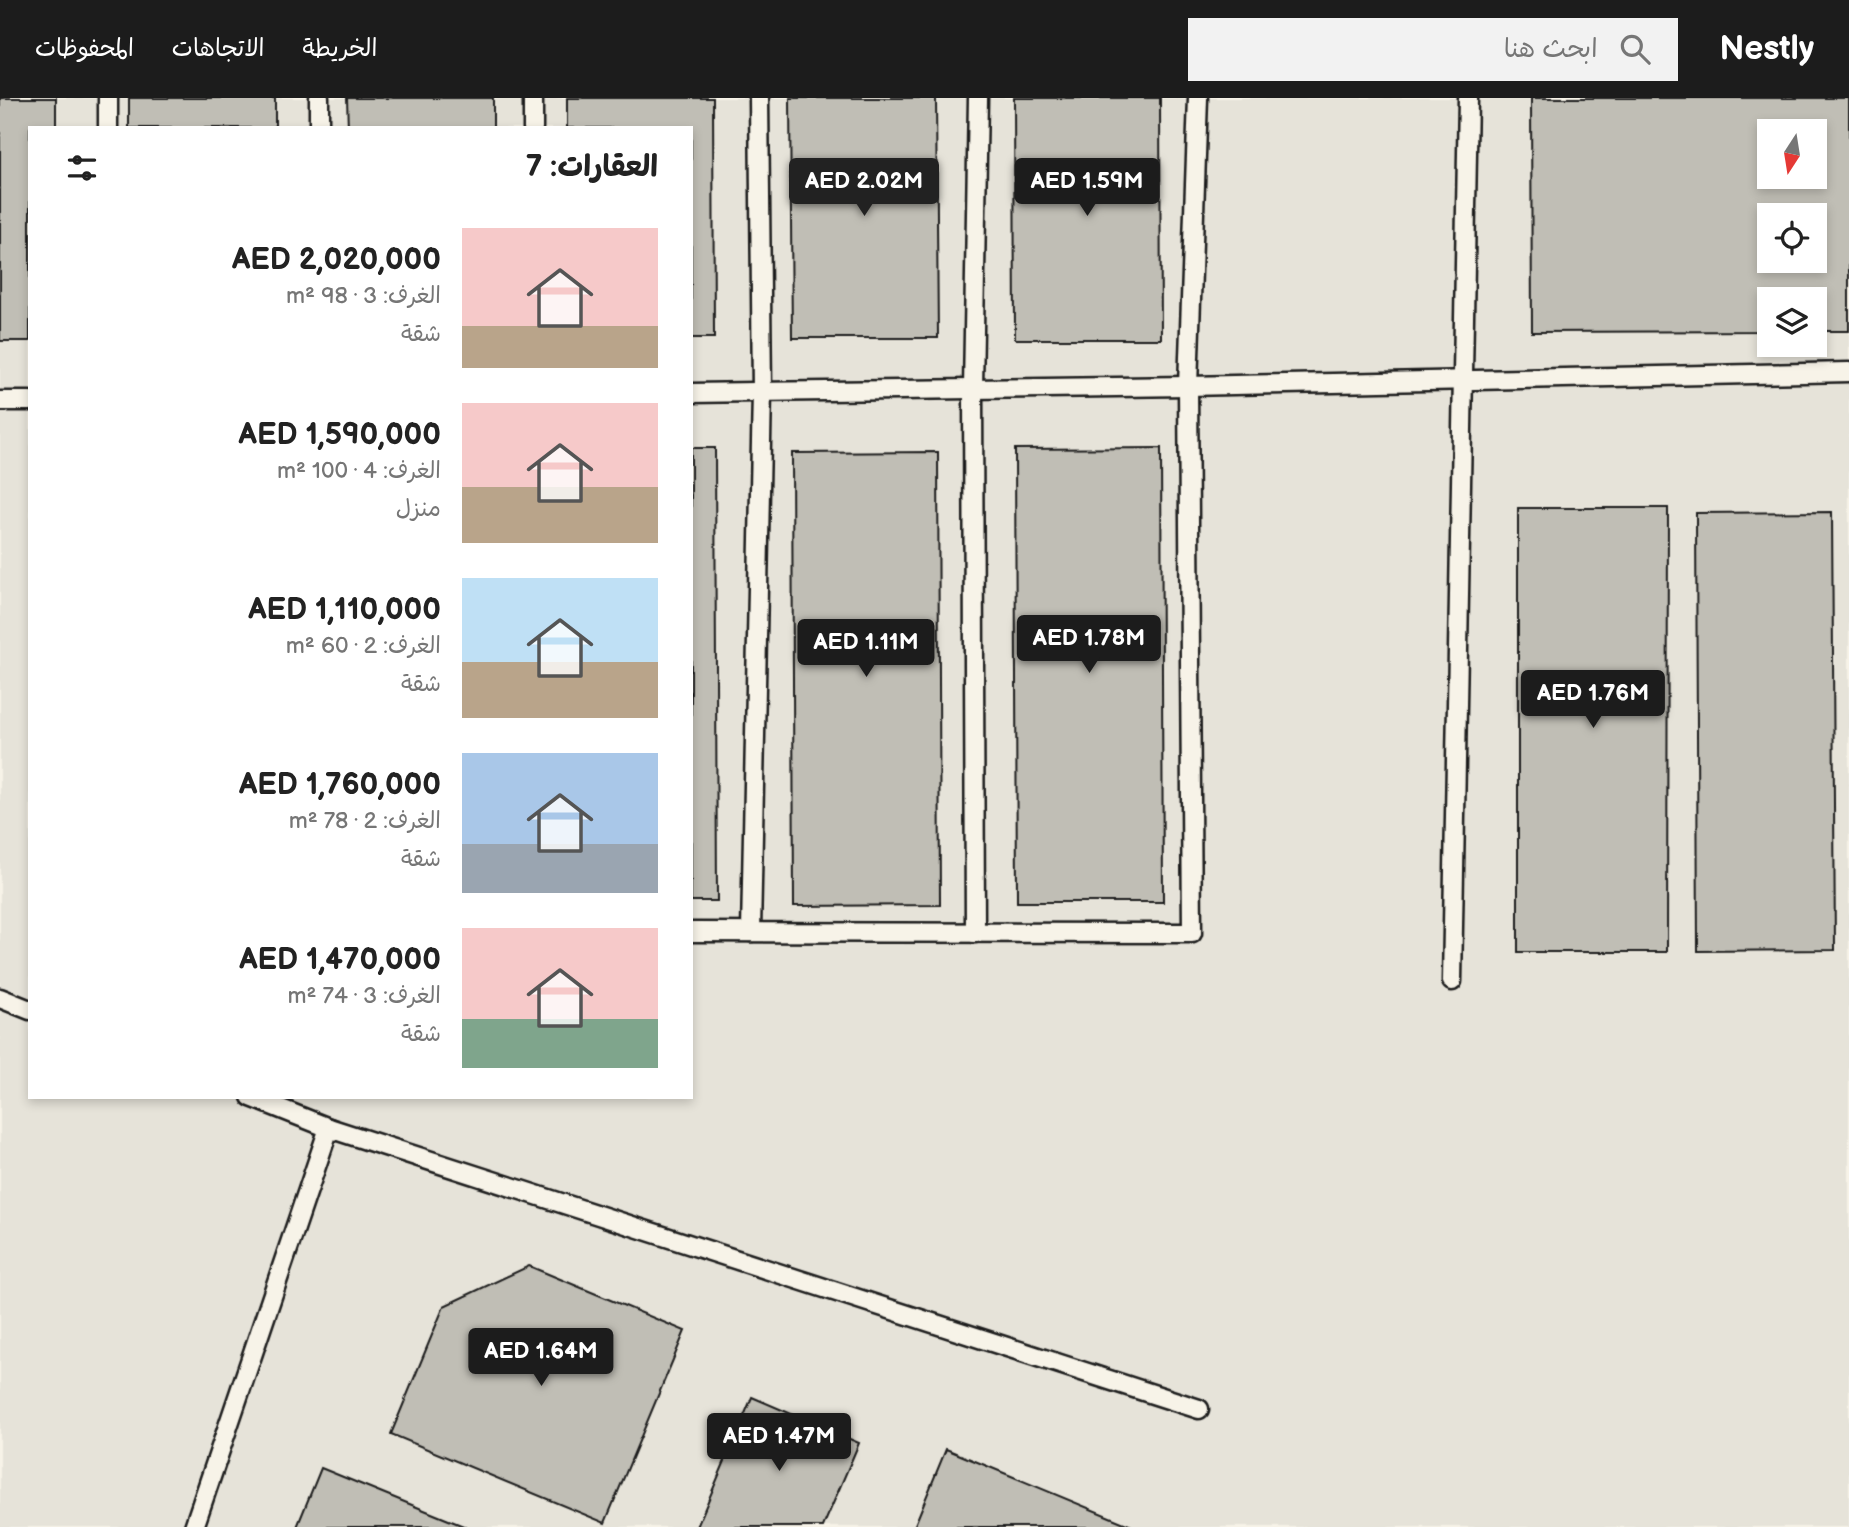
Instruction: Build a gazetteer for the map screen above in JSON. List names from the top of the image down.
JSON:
{
  "north": "bottom",
  "page": {
    "header": "Nestly",
    "search": "ابحث هنا",
    "nav": ["الخريطة", "الاتجاهات", "المحفوظات"],
    "heading": "العقارات: 7",
    "price": [
      "AED 2.02M",
      "AED 1.59M",
      "AED 1.78M",
      "AED 1.11M",
      "AED 1.76M",
      "AED 1.64M",
      "AED 1.47M"
    ],
    "list": [
      {
        "name": "AED 2,020,000",
        "note": "الغرف: 3 · 98 m² · شقة"
      },
      {
        "name": "AED 1,590,000",
        "note": "الغرف: 4 · 100 m² · منزل"
      },
      {
        "name": "AED 1,110,000",
        "note": "الغرف: 2 · 60 m² · شقة"
      },
      {
        "name": "AED 1,760,000",
        "note": "الغرف: 2 · 78 m² · شقة"
      },
      {
        "name": "AED 1,470,000",
        "note": "الغرف: 3 · 74 m² · شقة"
      }
    ]
  }
}
